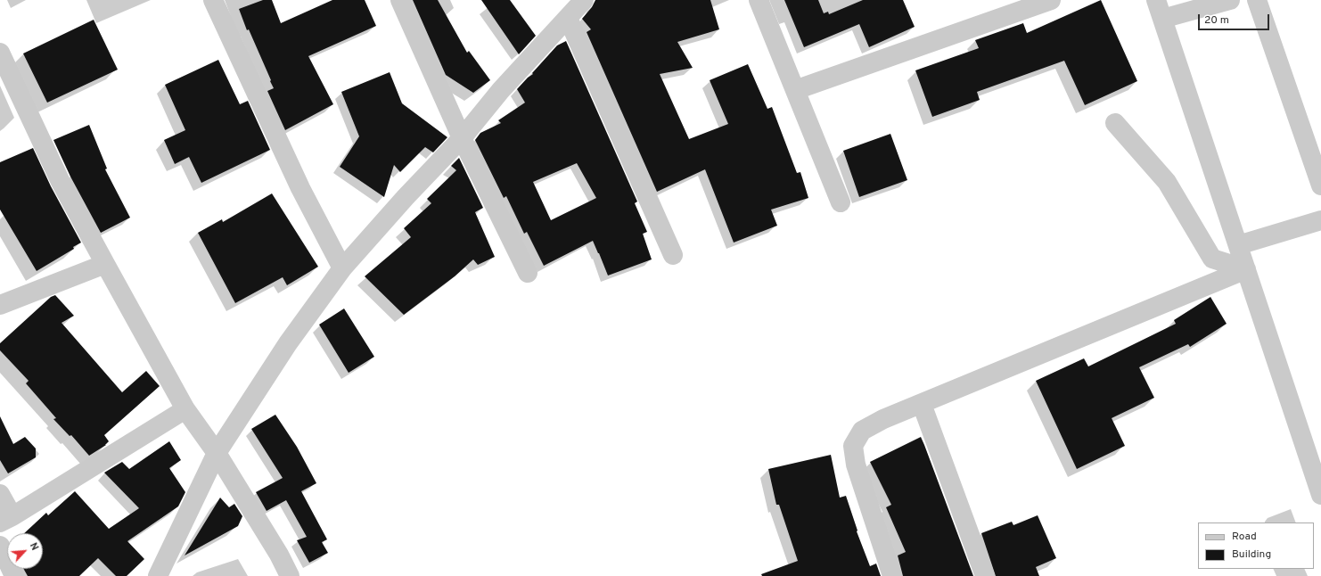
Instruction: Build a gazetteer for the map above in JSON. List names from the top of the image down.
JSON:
{
  "legend": ["Road", "Building"],
  "scale_bar": "20 m",
  "north": "top right"
}
